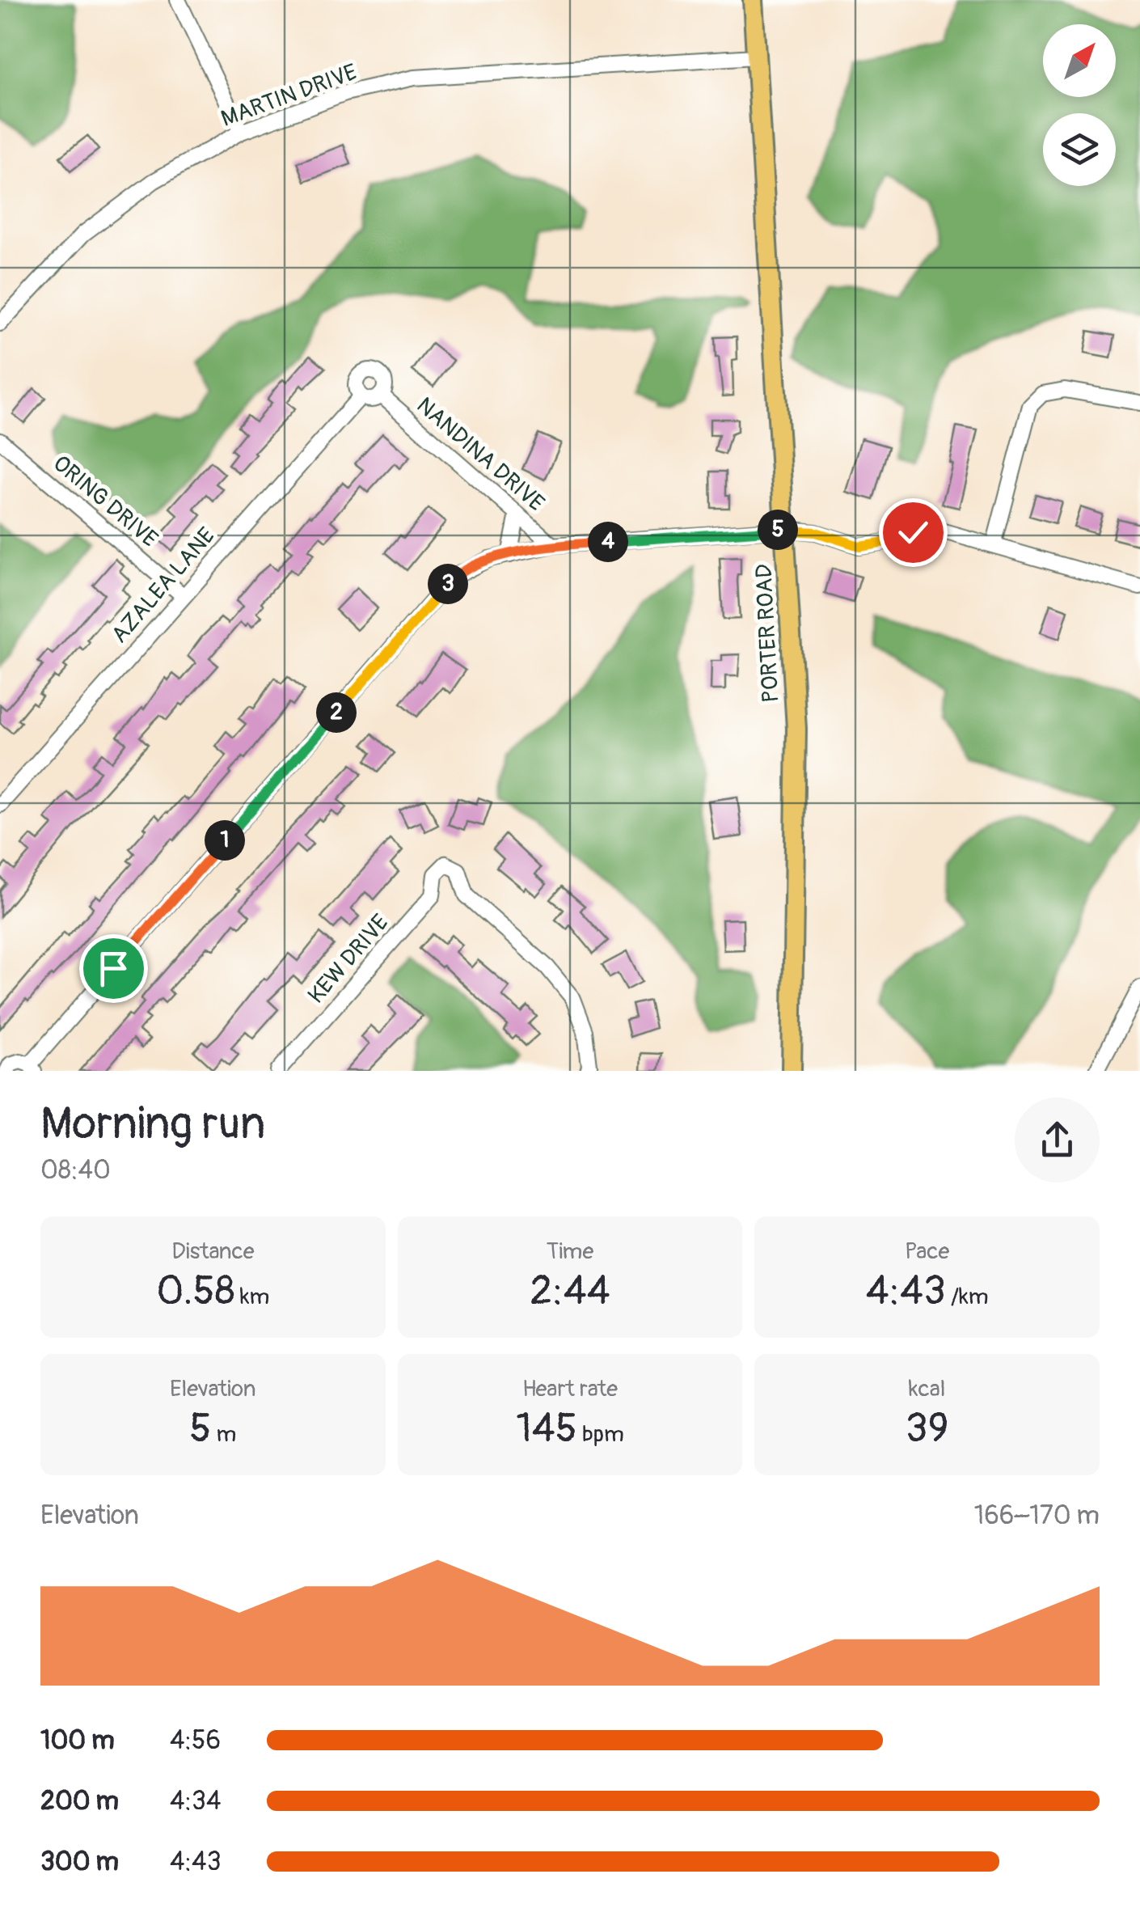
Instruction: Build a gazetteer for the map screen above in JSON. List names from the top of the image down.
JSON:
{
  "streets": {
    "main road": ["PORTER ROAD"],
    "street": [
      "MARTIN DRIVE",
      "NANDINA DRIVE",
      "ORING DRIVE",
      "AZALEA LANE",
      "KEW DRIVE"
    ]
  },
  "crossings": [
    ["MARTIN DRIVE", "PORTER ROAD"],
    ["NANDINA DRIVE", "AZALEA LANE"],
    ["ORING DRIVE", "AZALEA LANE"]
  ],
  "north": "top right",
  "page": {
    "pins": [
      "5",
      "4",
      "3",
      "2",
      "1"
    ],
    "heading": ["Morning run", "08:40"],
    "stats": [
      ["Distance", "0.58 km"],
      ["Time", "2:44"],
      ["Pace", "4:43 /km"],
      ["Elevation", "5 m"],
      ["Heart rate", "145 bpm"],
      ["kcal", "39"]
    ],
    "chart": ["Elevation", "166–170 m"],
    "list": [
      {
        "name": "100 m",
        "note": "4:56"
      },
      {
        "name": "200 m",
        "note": "4:34"
      },
      {
        "name": "300 m",
        "note": "4:43"
      }
    ]
  }
}
